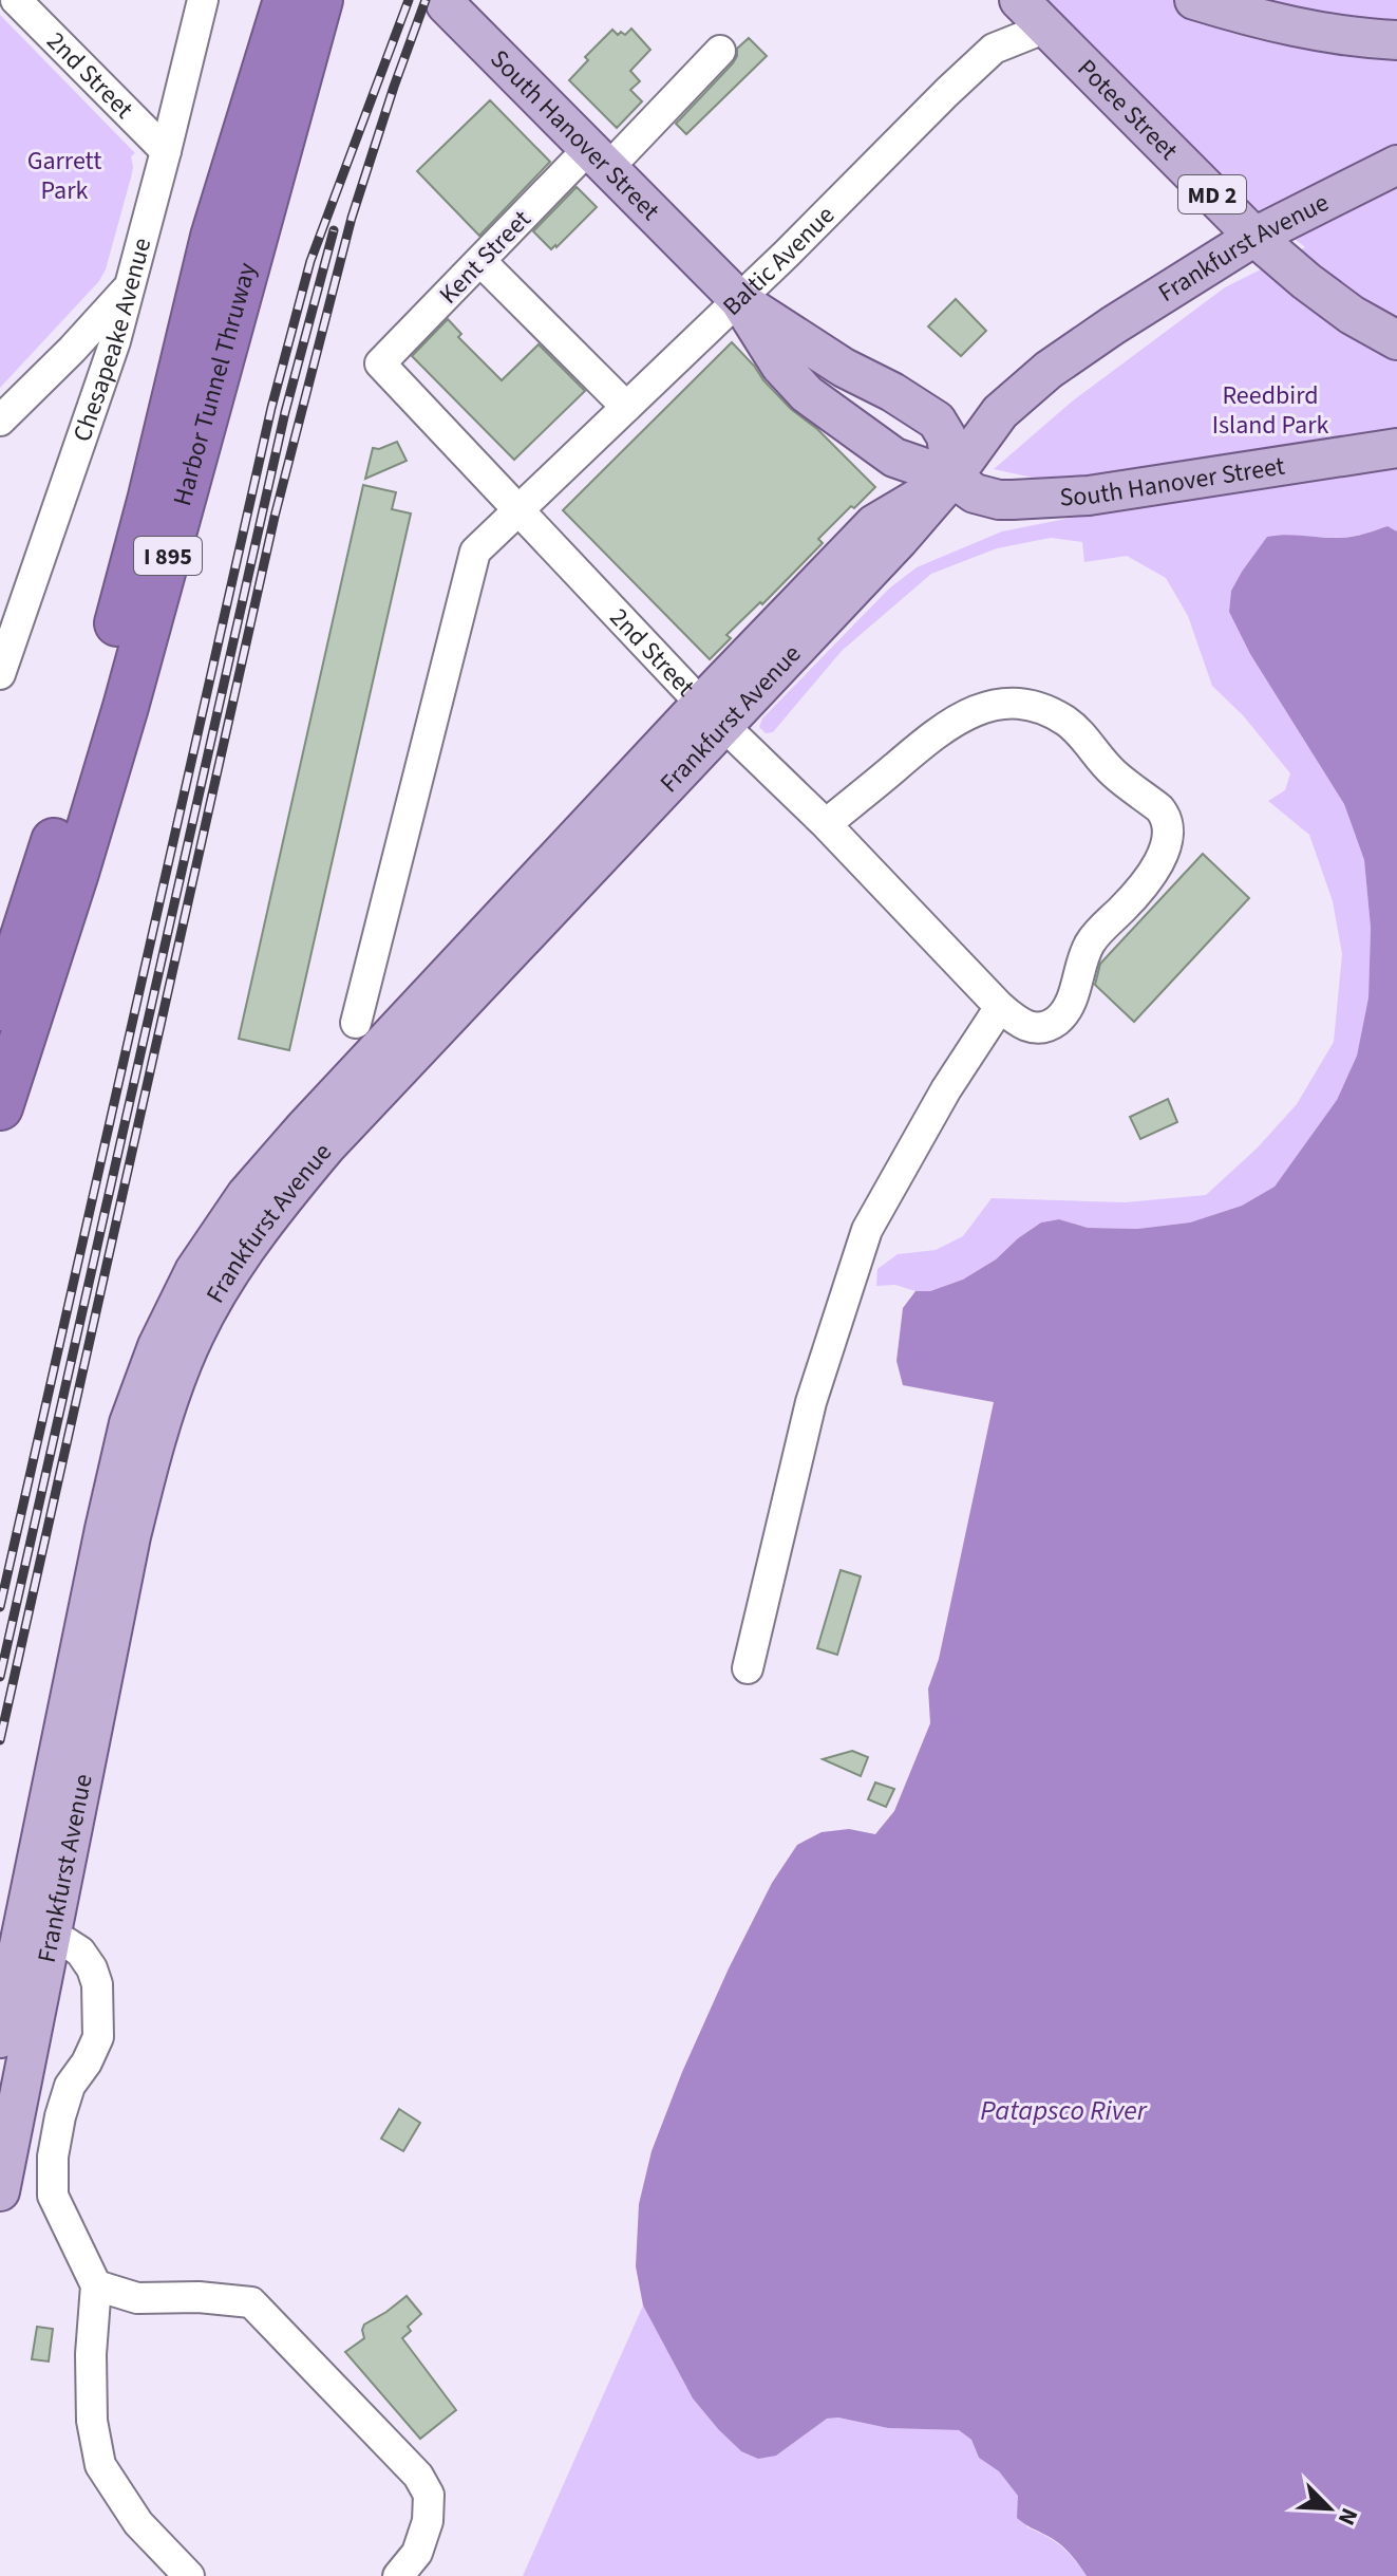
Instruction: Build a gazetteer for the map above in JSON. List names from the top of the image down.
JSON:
{
  "streets": {
    "highway": ["Harbor Tunnel Thruway", "I 895"],
    "main road": [
      "Potee Street",
      "South Hanover Street",
      "MD 2",
      "Frankfurst Avenue"
    ],
    "street": [
      "2nd Street",
      "Kent Street",
      "Baltic Avenue",
      "Chesapeake Avenue"
    ]
  },
  "crossings": [
    ["2nd Street", "Frankfurst Avenue"],
    ["2nd Street", "Kent Street"],
    ["2nd Street", "Baltic Avenue"],
    ["2nd Street", "Chesapeake Avenue"],
    ["Potee Street", "Frankfurst Avenue"],
    ["Potee Street", "Baltic Avenue"],
    ["South Hanover Street", "Frankfurst Avenue"],
    ["South Hanover Street", "Kent Street"],
    ["South Hanover Street", "Baltic Avenue"]
  ],
  "water": ["Patapsco River"],
  "parks": ["Garrett Park", "Reedbird Island Park"],
  "north": "bottom right"
}
